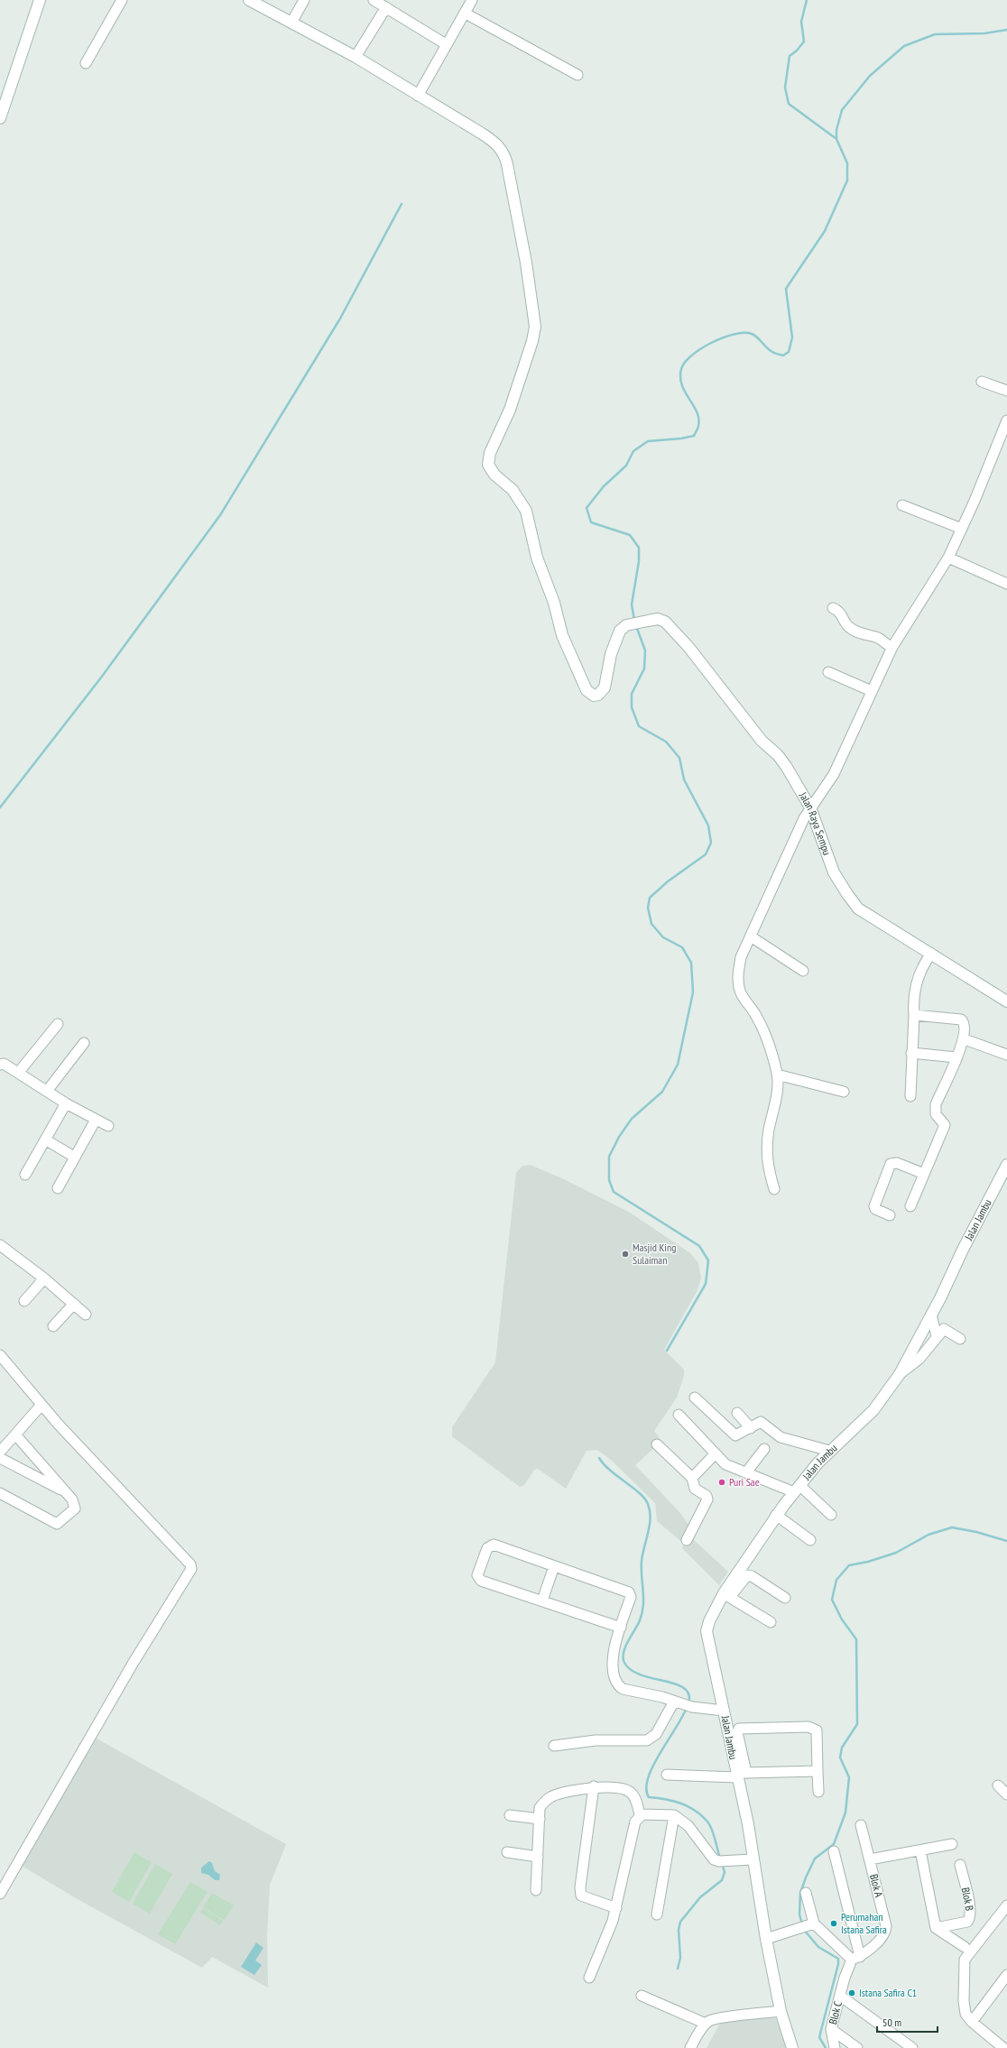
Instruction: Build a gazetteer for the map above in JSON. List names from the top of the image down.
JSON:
{
  "streets": {
    "street": [
      "Jalan Raya Sempu",
      "Jalan Jambu",
      "Blok A",
      "Blok B",
      "Blok C"
    ]
  },
  "crossings": [
    ["Blok A", "Blok C"]
  ],
  "places": [
    "Masjid King Sulaiman",
    "Puri Sae",
    "Perumahan Istana Safira",
    "Istana Safira C1"
  ],
  "scale_bar": "50 m"
}
